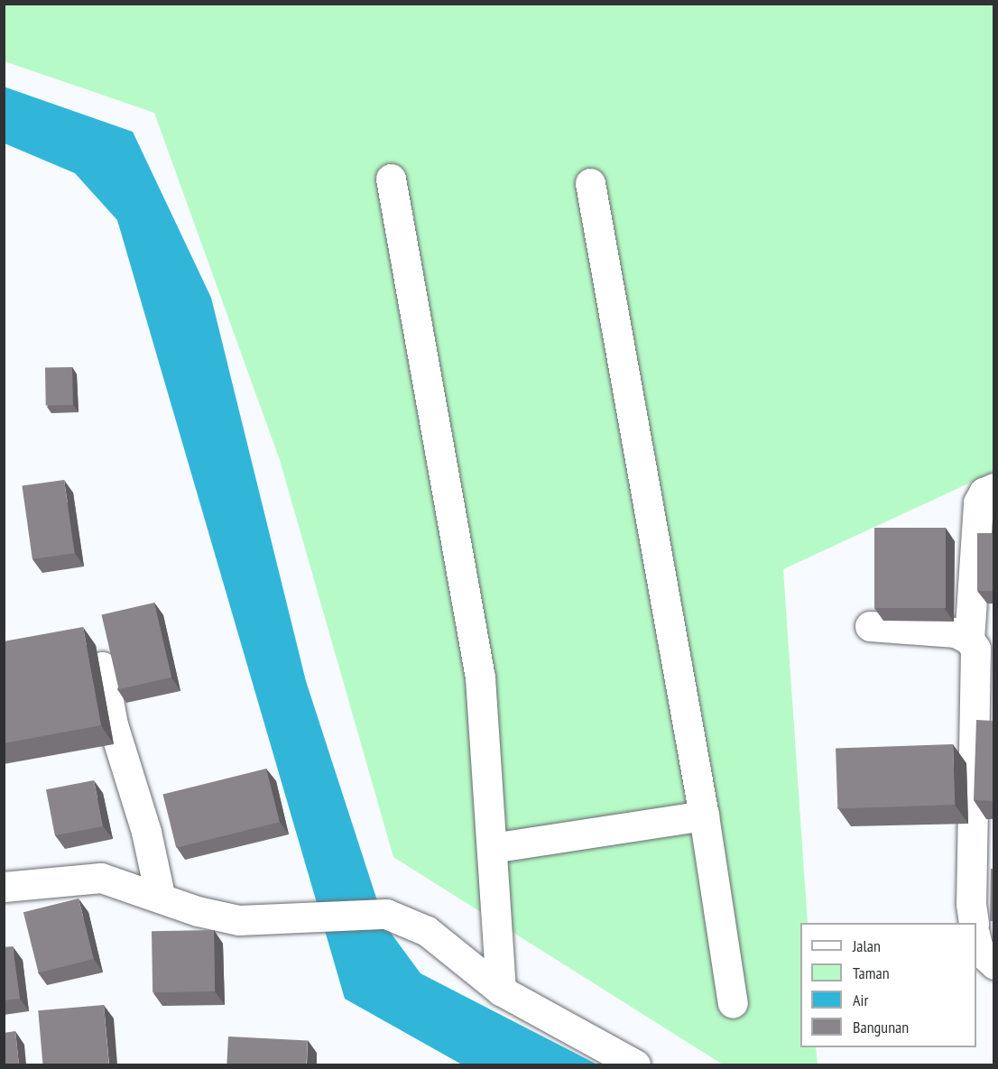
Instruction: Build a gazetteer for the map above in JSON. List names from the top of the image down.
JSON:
{
  "legend": [
    "Jalan",
    "Taman",
    "Air",
    "Bangunan"
  ]
}
